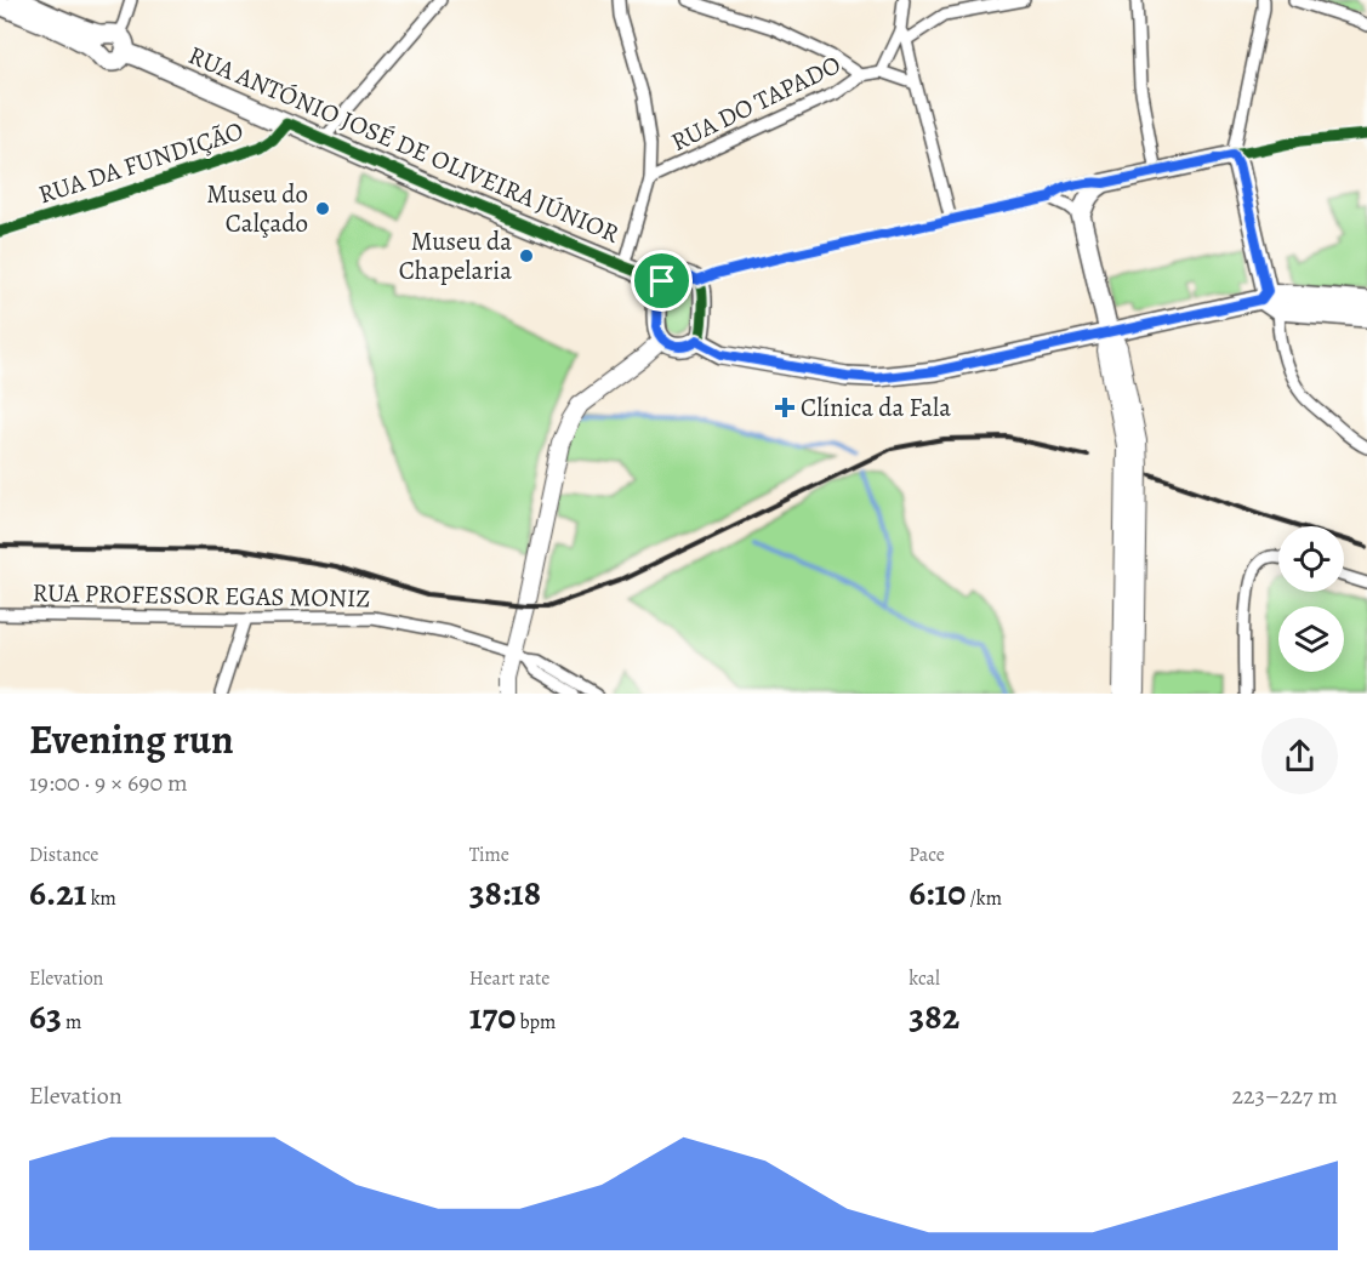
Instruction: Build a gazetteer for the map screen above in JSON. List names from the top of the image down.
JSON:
{
  "streets": {
    "main road": ["RUA ANTÓNIO JOSÉ DE OLIVEIRA JÚNIOR"],
    "street": ["RUA DO TAPADO", "RUA DA FUNDIÇÃO", "RUA PROFESSOR EGAS MONIZ"]
  },
  "crossings": [
    ["RUA ANTÓNIO JOSÉ DE OLIVEIRA JÚNIOR", "RUA DA FUNDIÇÃO"]
  ],
  "places": {
    "other": ["Museu do Calçado", "Museu da Chapelaria"],
    "health": ["Clínica da Fala"]
  },
  "page": {
    "heading": ["Evening run", "19:00 · 9 × 690 m"],
    "stats": [
      ["Distance", "6.21 km"],
      ["Time", "38:18"],
      ["Pace", "6:10 /km"],
      ["Elevation", "63 m"],
      ["Heart rate", "170 bpm"],
      ["kcal", "382"]
    ],
    "chart": ["Elevation", "223–227 m"]
  }
}
